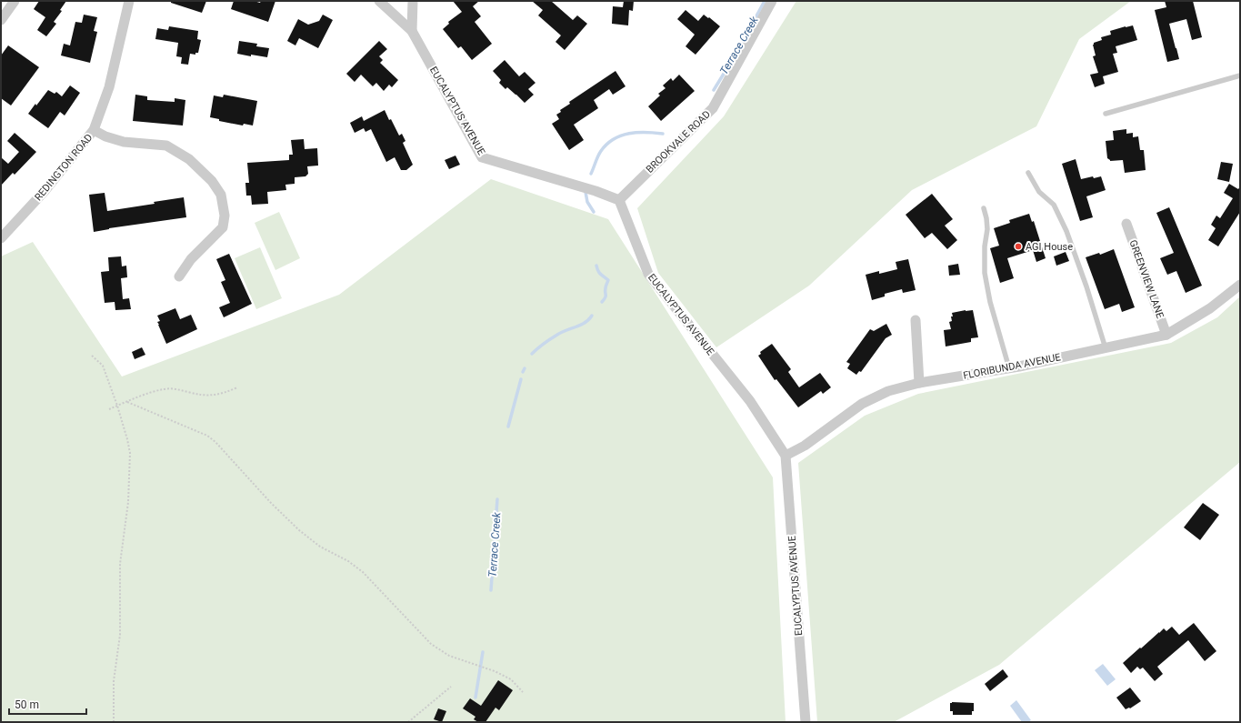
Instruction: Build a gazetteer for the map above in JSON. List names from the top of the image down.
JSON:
{
  "streets": {
    "street": [
      "EUCALYPTUS AVENUE",
      "BROOKVALE ROAD",
      "REDINGTON ROAD",
      "GREENVIEW LANE",
      "FLORIBUNDA AVENUE"
    ]
  },
  "crossings": [
    ["EUCALYPTUS AVENUE", "BROOKVALE ROAD"],
    ["EUCALYPTUS AVENUE", "FLORIBUNDA AVENUE"],
    ["GREENVIEW LANE", "FLORIBUNDA AVENUE"]
  ],
  "water": ["Terrace Creek"],
  "places": ["AGI House"],
  "scale_bar": "50 m"
}
